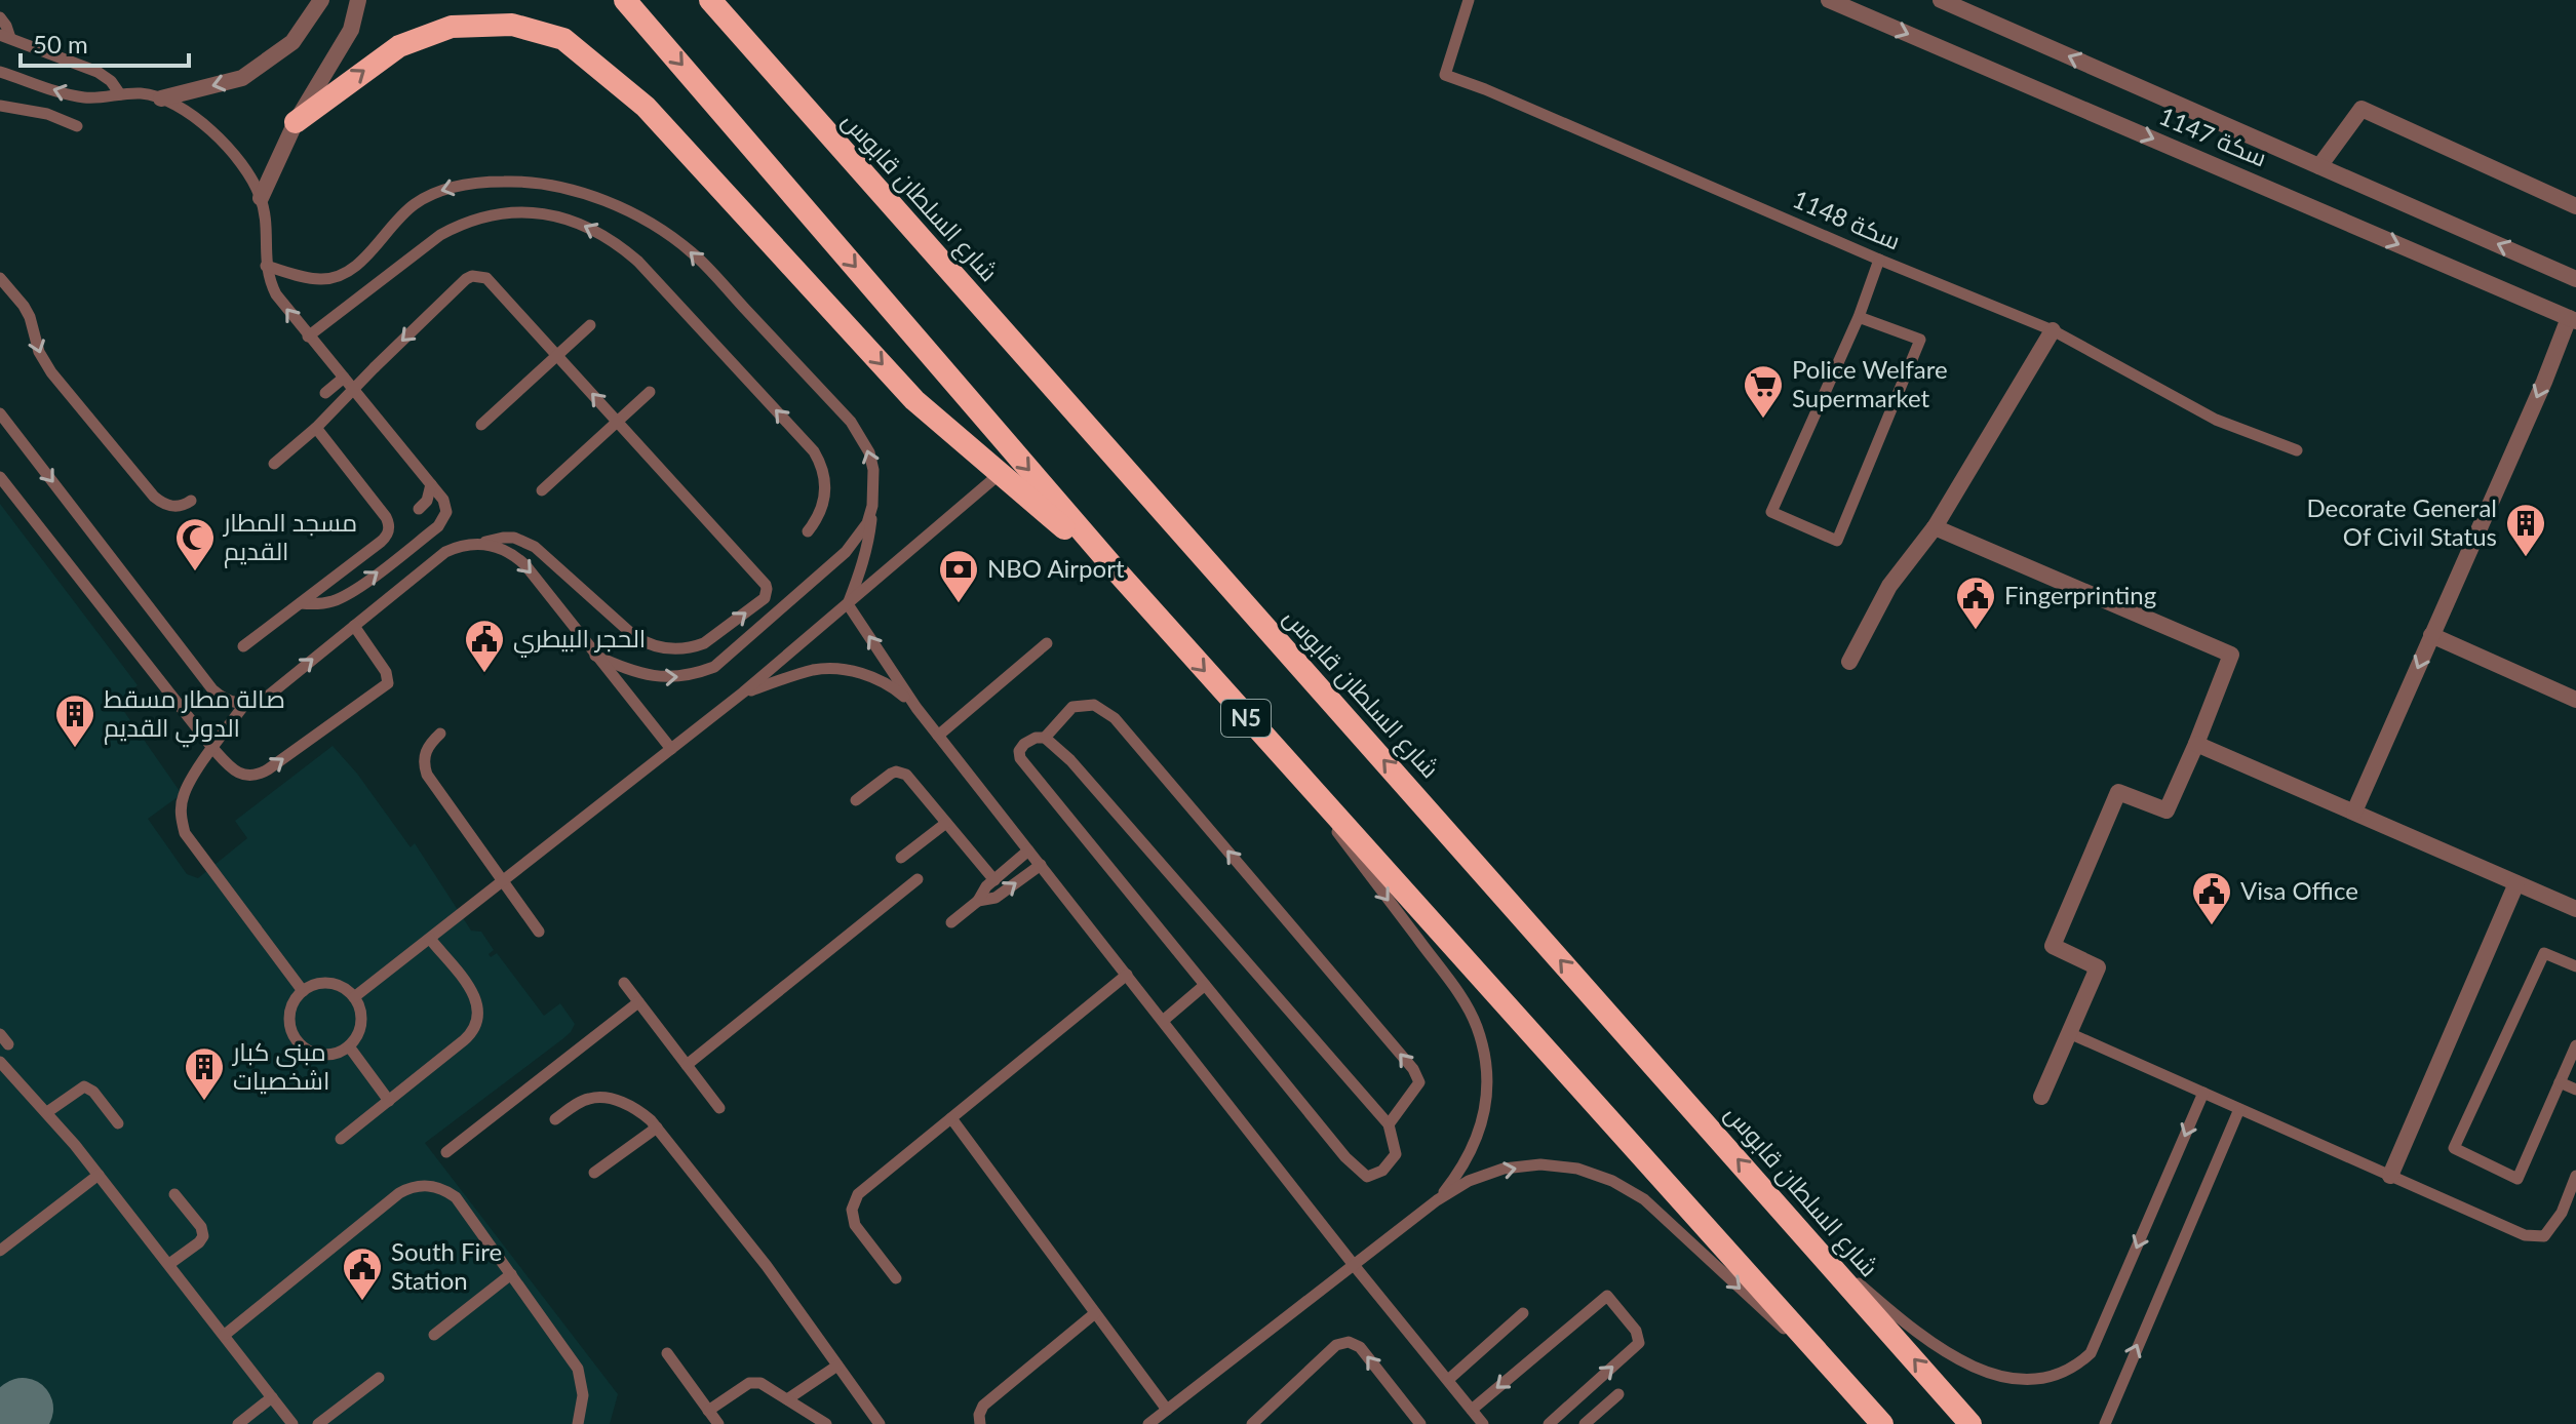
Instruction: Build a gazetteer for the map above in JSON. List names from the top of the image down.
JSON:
{
  "streets": {
    "highway": ["شارع السلطان قابوس", "N5"],
    "street": ["سكة 1147"],
    "lane": ["سكة 1148"]
  },
  "places": {
    "supermarket": ["Police Welfare Supermarket"],
    "building": ["Decorate General Of Civil Status", "صالة مطار مسقط الدولي القديم", "مبنى كبار اشخصيات"],
    "mosque": ["مسجد المطار القديم"],
    "bank": ["NBO Airport"],
    "public building": [
      "Fingerprinting",
      "الحجر البيطري",
      "Visa Office",
      "South Fire Station"
    ]
  },
  "scale_bar": "50 m"
}
